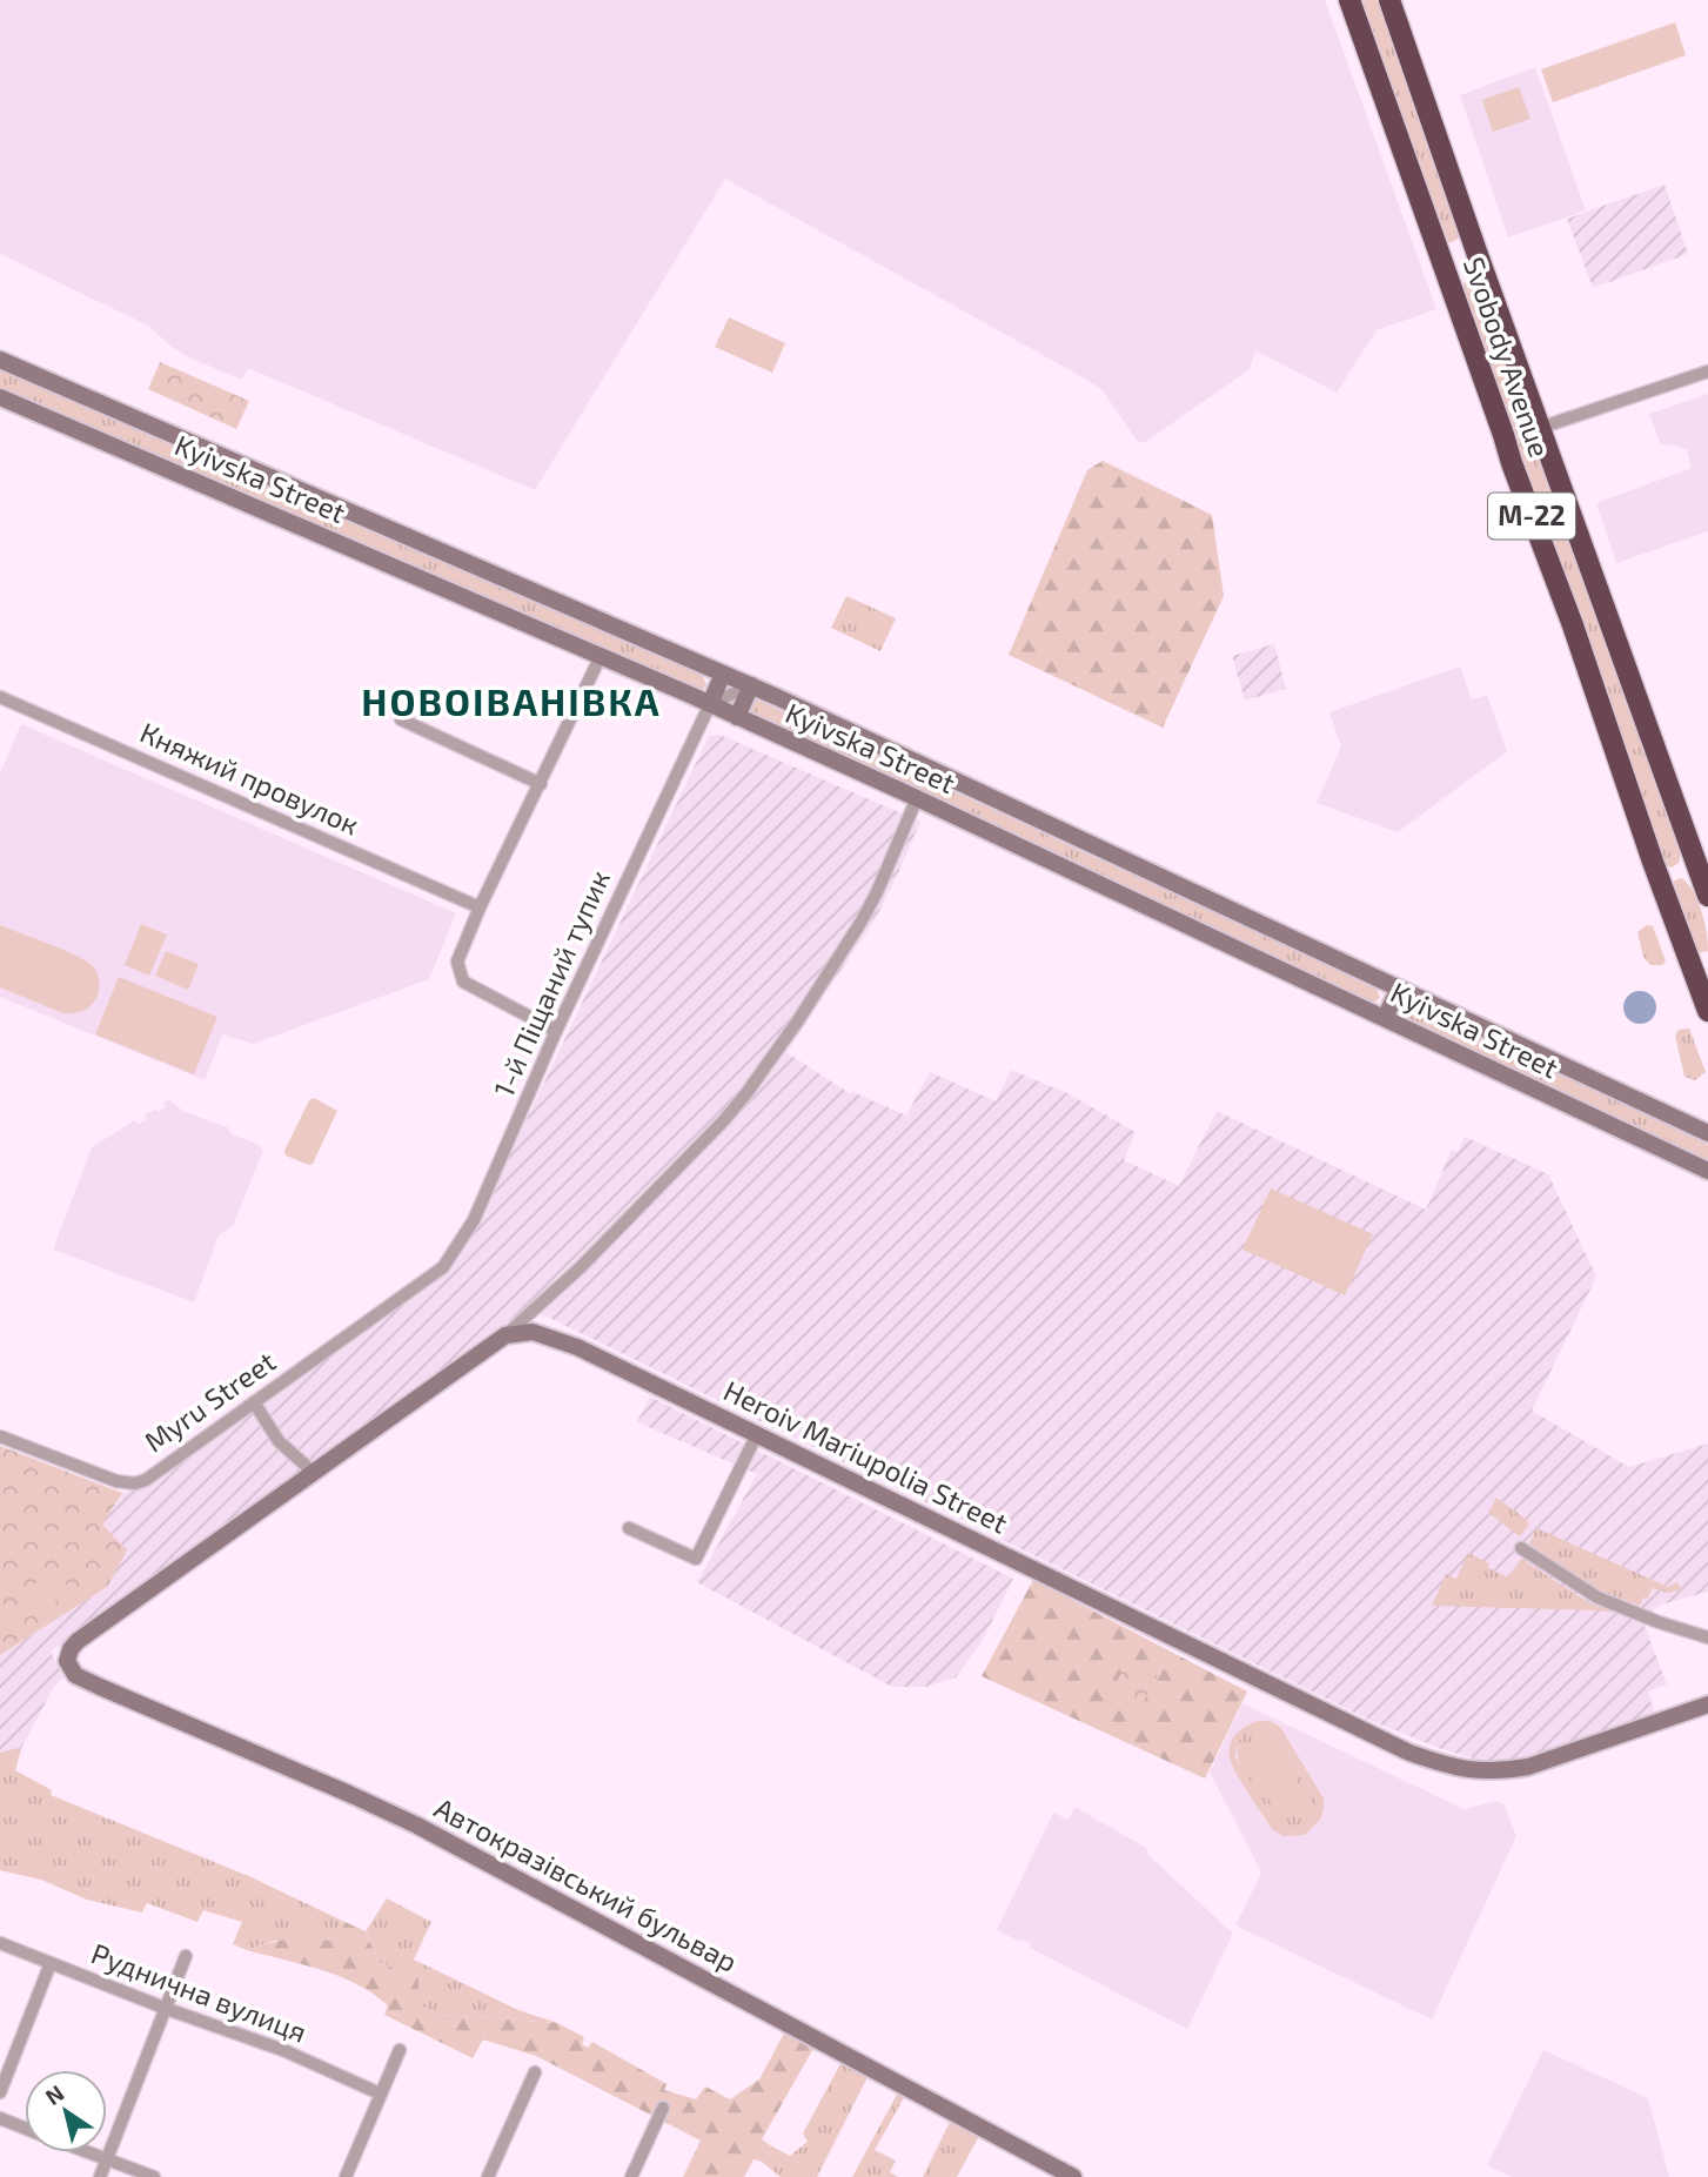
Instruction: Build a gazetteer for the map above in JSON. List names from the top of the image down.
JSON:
{
  "streets": {
    "highway": ["Svobody Avenue", "М-22"],
    "main road": ["Kyivska Street", "Heroiv Mariupolia Street", "Автокразівський бульвар"],
    "street": [
      "Княжий провулок",
      "1-й Піщаний тупик",
      "Myru Street",
      "Руднична вулиця"
    ]
  },
  "crossings": [
    ["Kyivska Street", "1-й Піщаний тупик"],
    ["1-й Піщаний тупик", "Myru Street"]
  ],
  "districts": ["НОВОІВАНІВКА"],
  "north": "top left"
}
